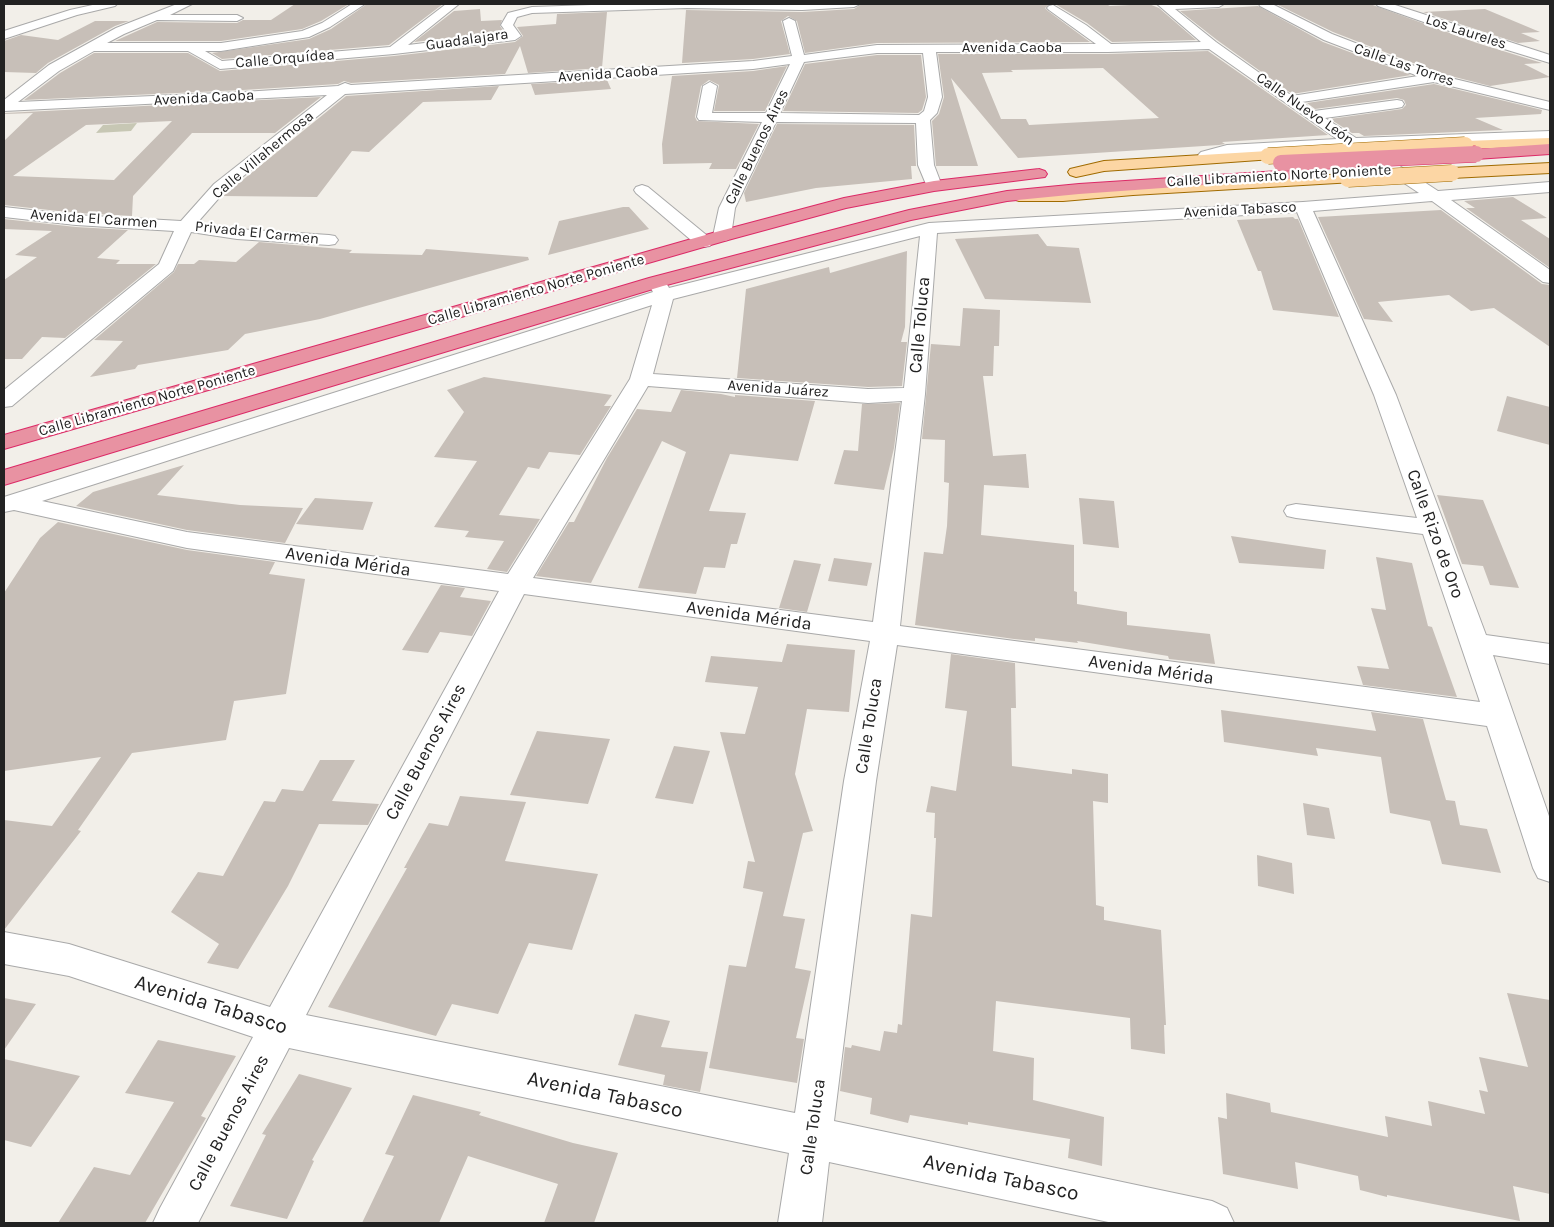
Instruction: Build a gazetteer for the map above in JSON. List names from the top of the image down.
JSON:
{
  "streets": {
    "highway": ["Calle Libramiento Norte Poniente"],
    "street": [
      "Los Laureles",
      "Guadalajara",
      "Avenida Caoba",
      "Calle Orquídea",
      "Calle Las Torres",
      "Calle Nuevo León",
      "Calle Buenos Aires",
      "Calle Villahermosa",
      "Avenida Tabasco",
      "Avenida El Carmen",
      "Privada El Carmen",
      "Calle Toluca",
      "Avenida Juárez",
      "Calle Rizo de Oro",
      "Avenida Mérida"
    ]
  },
  "crossings": [
    ["Guadalajara", "Calle Orquídea"],
    ["Guadalajara", "Calle Villahermosa"],
    ["Avenida Caoba", "Calle Nuevo León"],
    ["Avenida Caoba", "Calle Buenos Aires"],
    ["Avenida Caoba", "Calle Villahermosa"],
    ["Calle Orquídea", "Calle Villahermosa"],
    ["Calle Nuevo León", "Avenida Tabasco"],
    ["Calle Buenos Aires", "Calle Libramiento Norte Poniente"],
    ["Calle Buenos Aires", "Avenida Tabasco"],
    ["Calle Buenos Aires", "Avenida Juárez"],
    ["Calle Buenos Aires", "Avenida Mérida"],
    ["Calle Villahermosa", "Avenida El Carmen"],
    ["Calle Villahermosa", "Privada El Carmen"],
    ["Calle Libramiento Norte Poniente", "Avenida Tabasco"],
    ["Calle Libramiento Norte Poniente", "Calle Toluca"],
    ["Avenida Tabasco", "Calle Toluca"],
    ["Avenida Tabasco", "Calle Rizo de Oro"],
    ["Avenida El Carmen", "Privada El Carmen"],
    ["Calle Toluca", "Avenida Juárez"],
    ["Calle Toluca", "Avenida Mérida"],
    ["Calle Rizo de Oro", "Avenida Mérida"]
  ]
}
